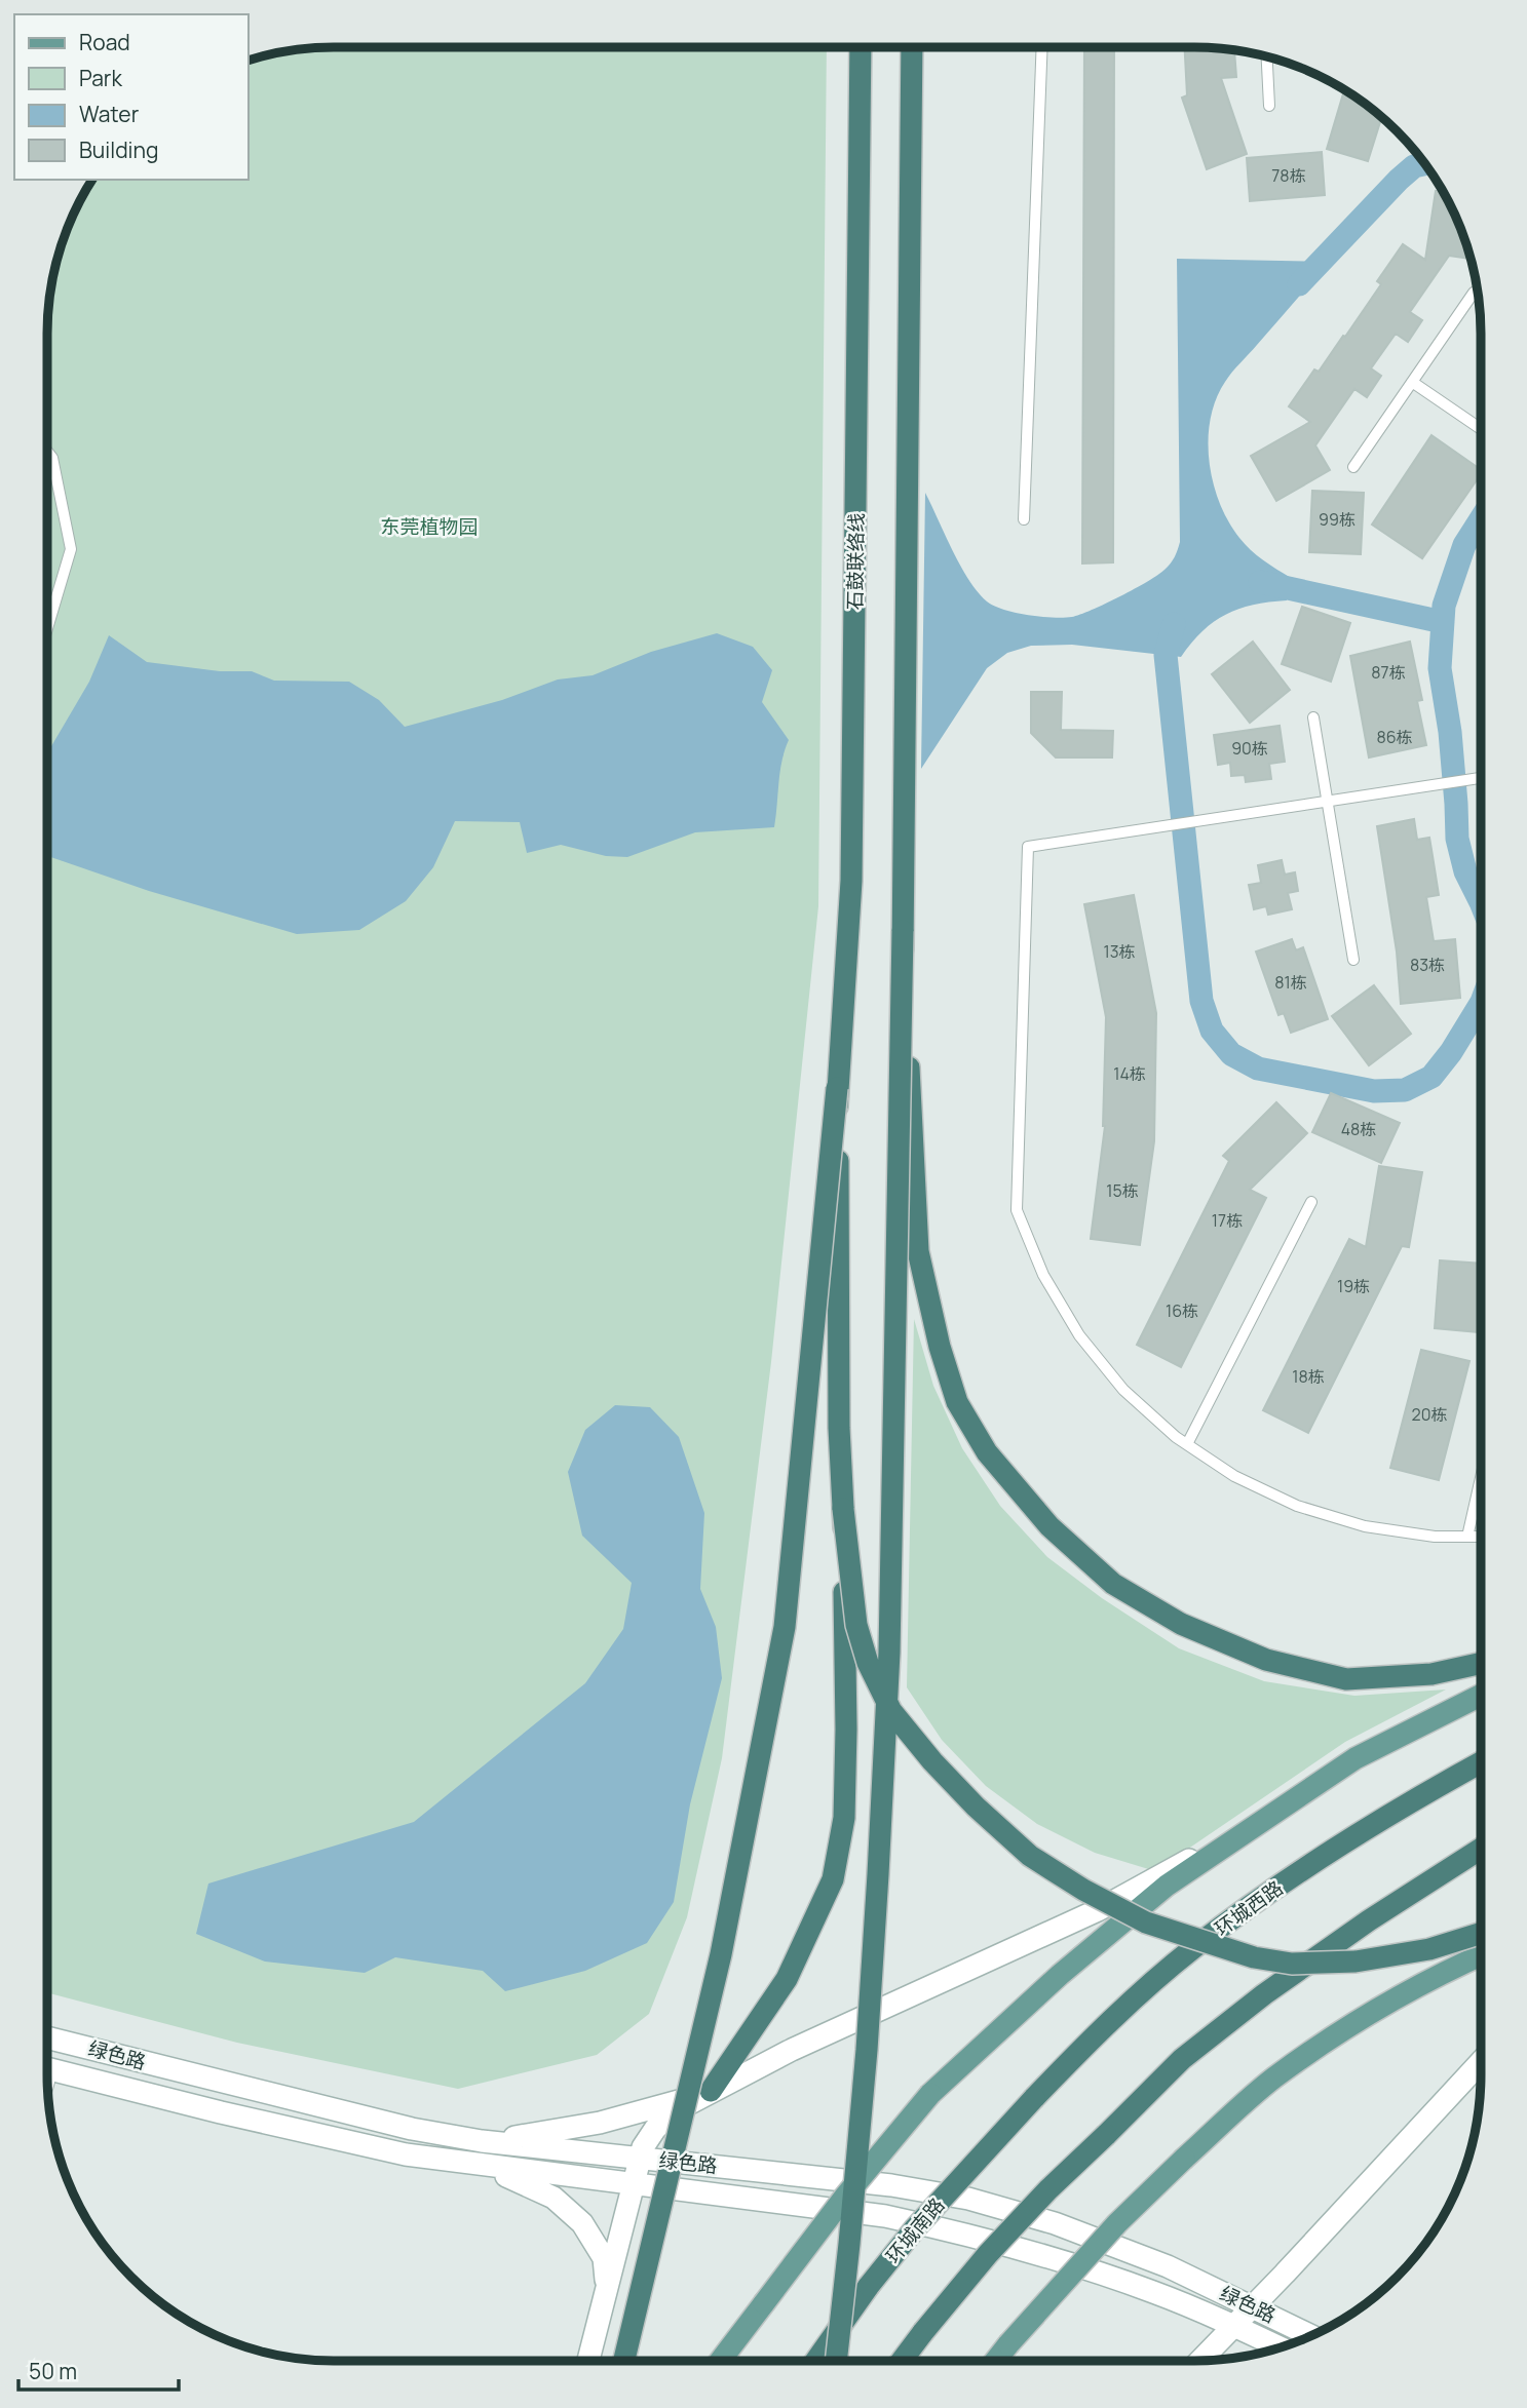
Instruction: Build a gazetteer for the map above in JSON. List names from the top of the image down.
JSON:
{
  "streets": {
    "highway": ["石鼓联络线", "环城西路", "环城南路"],
    "main road": ["绿色路"]
  },
  "crossings": [
    ["环城西路", "环城南路"]
  ],
  "parks": ["东莞植物园"],
  "house_numbers": [
    "78栋",
    "99栋",
    "87栋",
    "86栋",
    "90栋",
    "13栋",
    "83栋",
    "81栋",
    "14栋",
    "48栋",
    "15栋",
    "17栋",
    "19栋",
    "16栋",
    "18栋",
    "20栋"
  ],
  "legend": [
    "Road",
    "Park",
    "Water",
    "Building"
  ],
  "scale_bar": "50 m"
}
